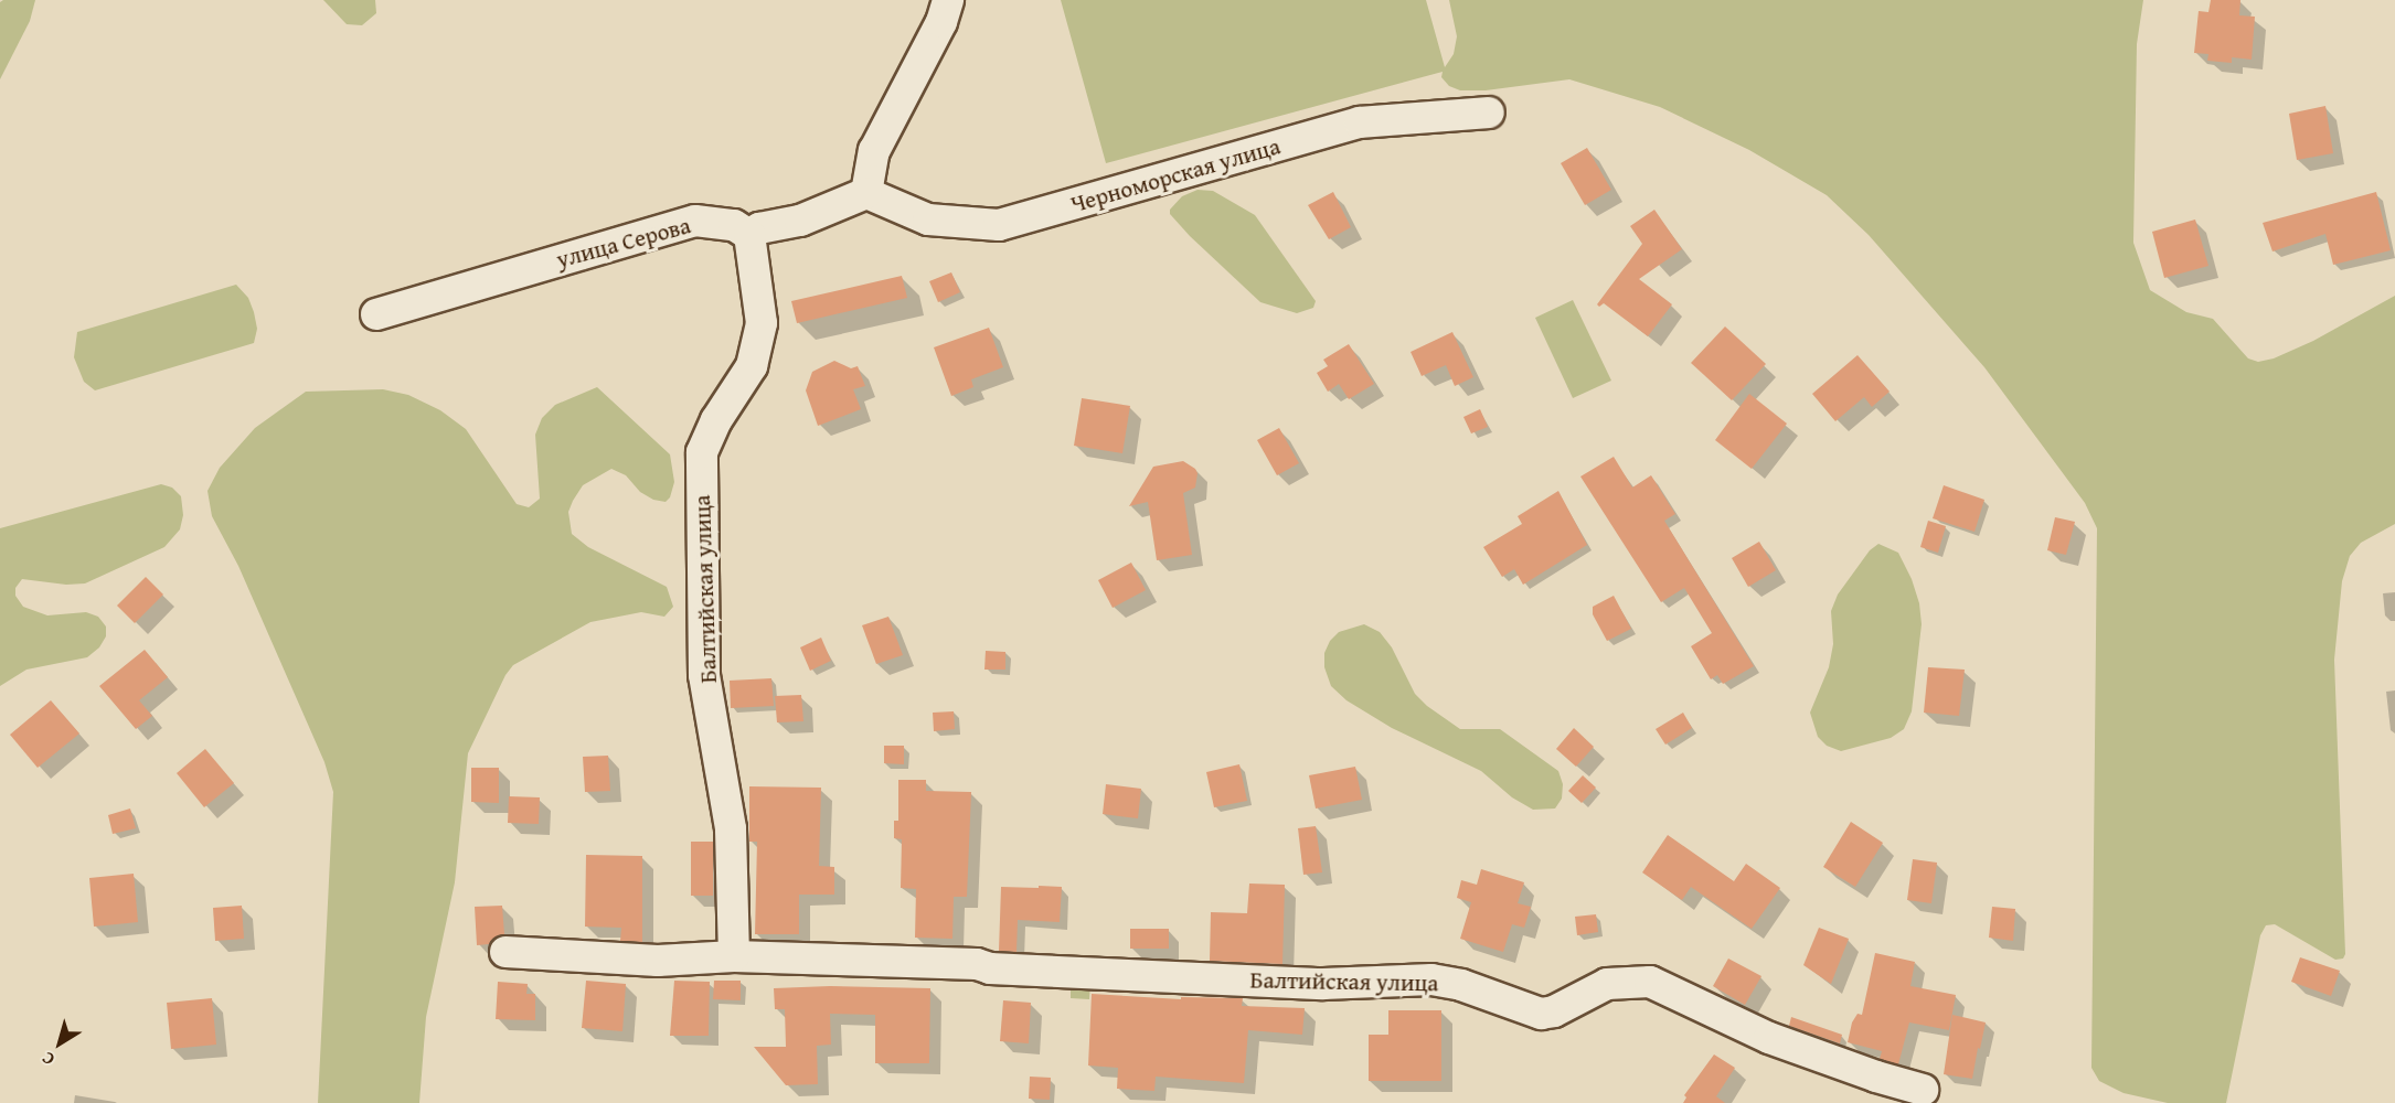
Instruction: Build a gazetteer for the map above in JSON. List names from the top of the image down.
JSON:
{
  "streets": {
    "street": ["Черноморская улица", "улица Серова", "Балтийская улица"]
  },
  "crossings": [
    ["улица Серова", "Балтийская улица"]
  ],
  "north": "bottom left"
}
